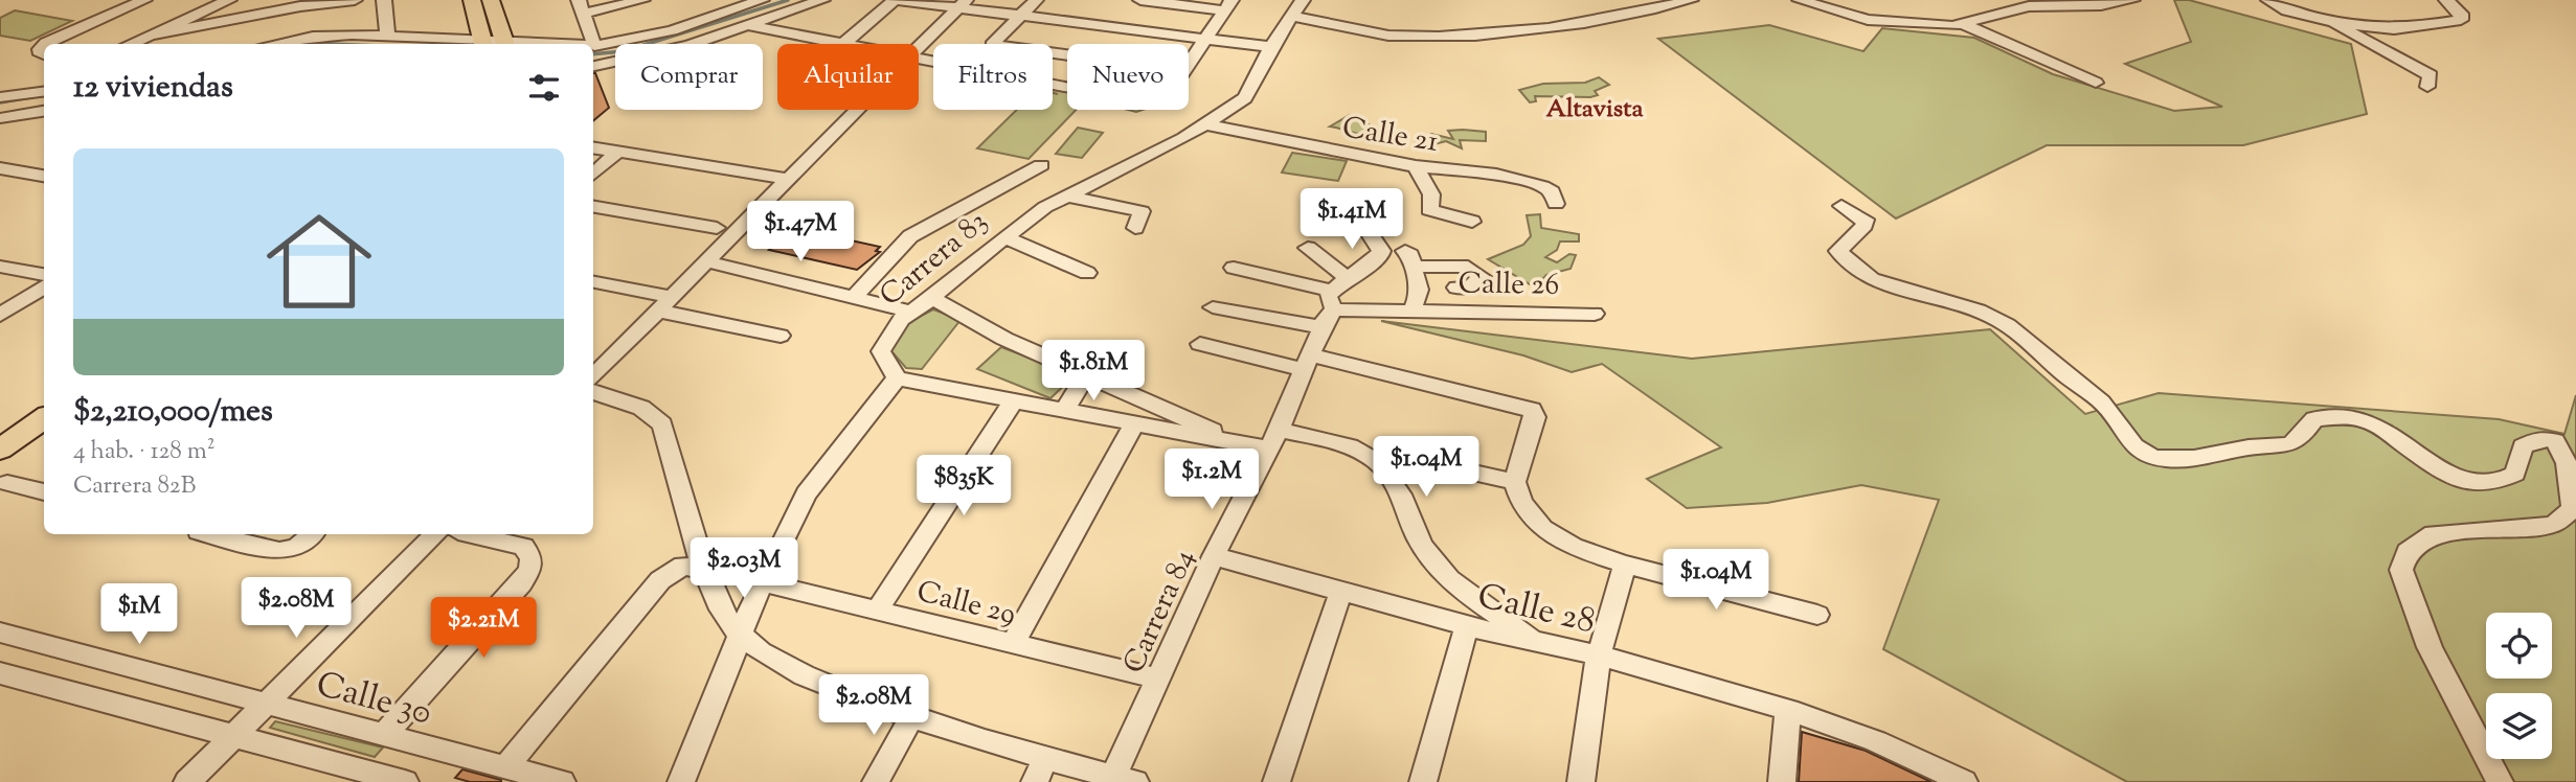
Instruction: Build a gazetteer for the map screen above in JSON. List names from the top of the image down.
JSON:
{
  "streets": {
    "street": [
      "Calle 21",
      "Carrera 83",
      "Calle 26",
      "Calle 29",
      "Calle 28",
      "Carrera 84",
      "Calle 30"
    ]
  },
  "crossings": [
    ["Calle 21", "Carrera 83"],
    ["Calle 26", "Carrera 84"],
    ["Calle 29", "Carrera 84"],
    ["Calle 28", "Carrera 84"]
  ],
  "districts": ["Altavista"],
  "page": {
    "chip": [
      "Comprar",
      "Alquilar",
      "Filtros",
      "Nuevo"
    ],
    "heading": "12 viviendas",
    "list": [
      {
        "name": "$2,210,000/mes",
        "note": "4 hab. · 128 m² · Carrera 82B"
      }
    ],
    "price": [
      "$1.41M",
      "$1.47M",
      "$1.81M",
      "$1.04M",
      "$1.2M",
      "$835K",
      "$2.03M",
      "$1.04M",
      "$2.08M",
      "$1M",
      "$2.21M",
      "$2.08M"
    ]
  }
}
